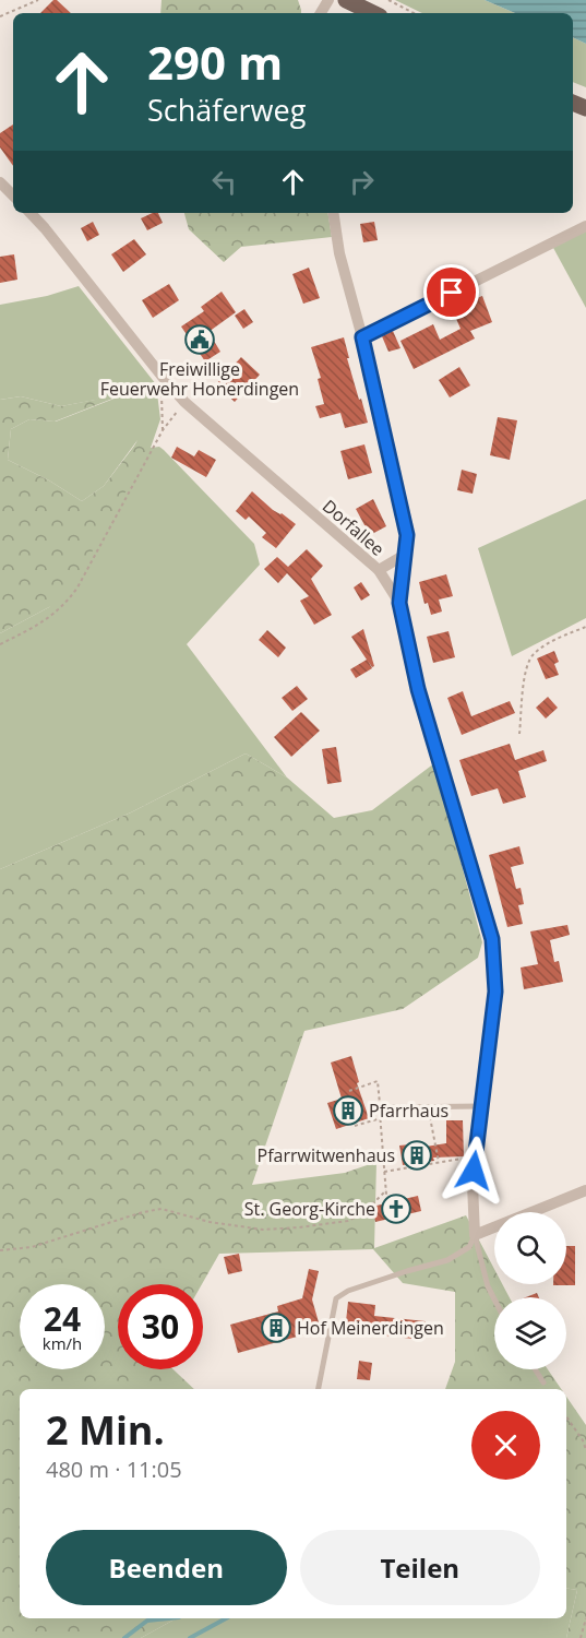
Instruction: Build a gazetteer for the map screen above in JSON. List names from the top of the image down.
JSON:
{
  "streets": {
    "street": ["Dorfallee"]
  },
  "places": {
    "public building": ["Freiwillige Feuerwehr Honerdingen"],
    "building": ["Pfarrhaus", "Pfarrwitwenhaus", "Hof Meinerdingen"],
    "church": ["St. Georg-Kirche"]
  },
  "page": {
    "turn": ["290 m", "Schäferweg"],
    "speed": "24 km/h",
    "limit": "30",
    "heading": ["2 Min.", "480 m · 11:05"],
    "buttons": ["Beenden", "Teilen"]
  }
}
